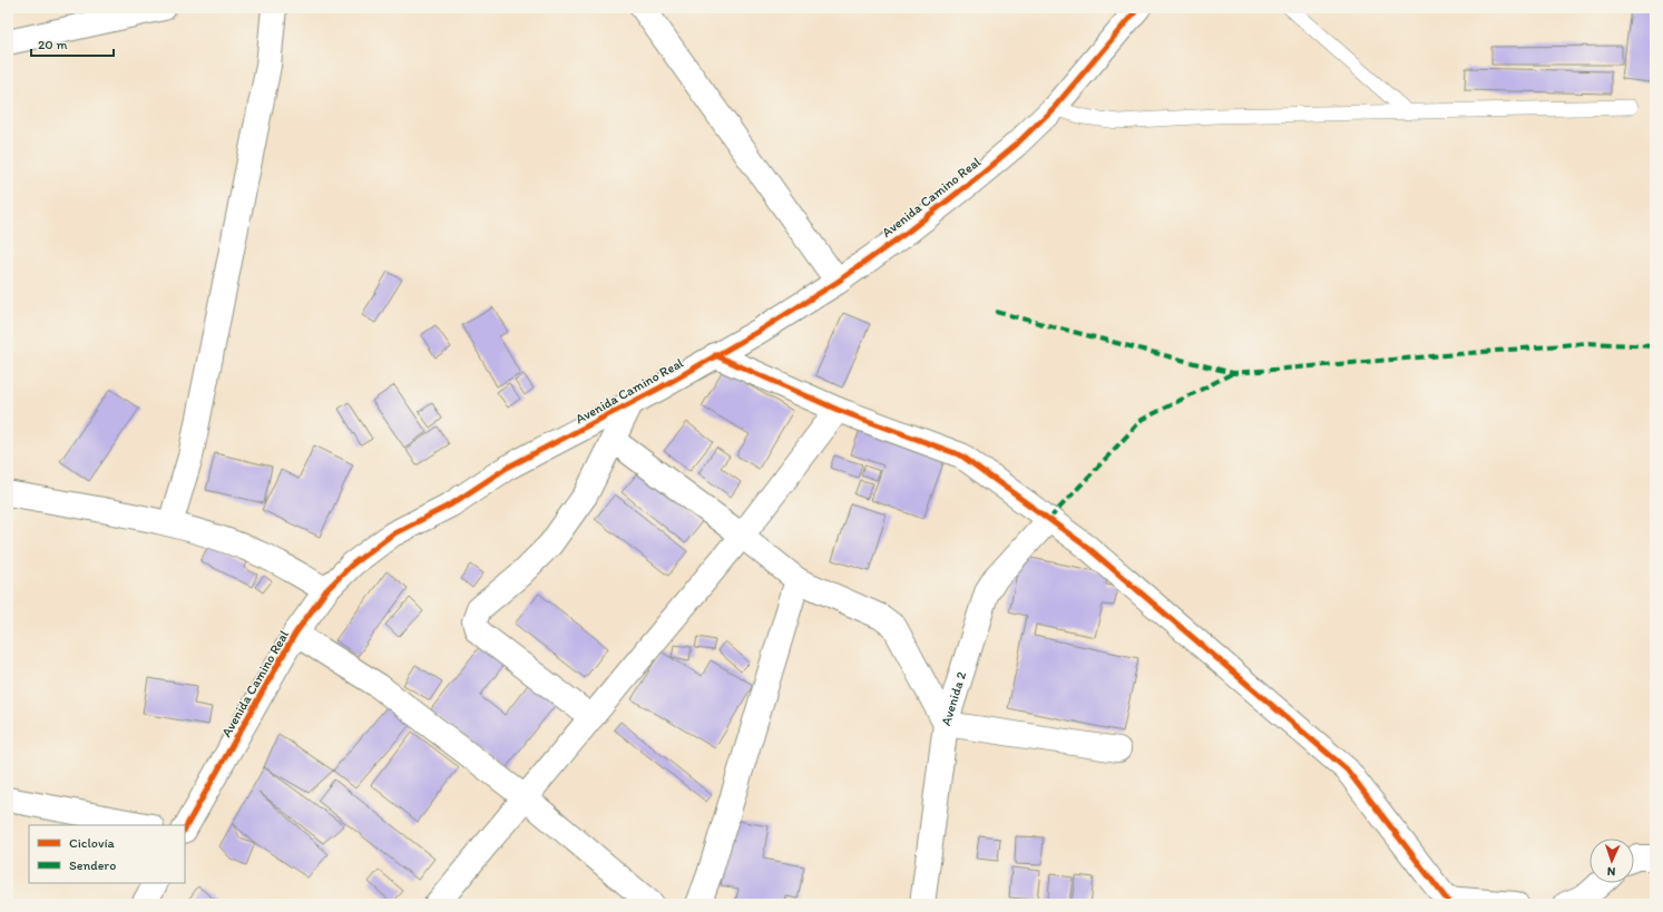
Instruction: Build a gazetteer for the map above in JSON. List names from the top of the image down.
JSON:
{
  "streets": {
    "street": ["Avenida Camino Real", "Avenida 2"]
  },
  "legend": ["Ciclovía", "Sendero"],
  "scale_bar": "20 m",
  "north": "bottom"
}
